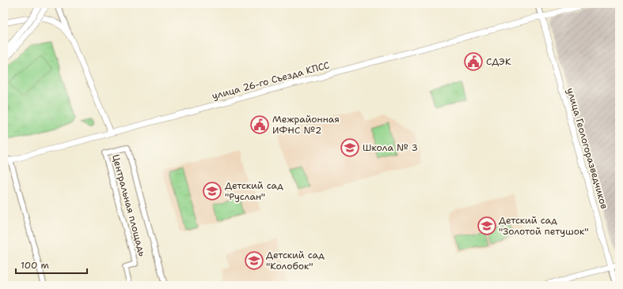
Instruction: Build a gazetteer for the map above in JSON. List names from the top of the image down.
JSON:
{
  "streets": {
    "main road": ["улица 26-го Съезда КПСС", "улица Геологоразведчиков"],
    "street": ["Центральная площадь"]
  },
  "crossings": [
    ["улица 26-го Съезда КПСС", "улица Геологоразведчиков"]
  ],
  "places": {
    "public building": ["СДЭК", "Межрайонная ИФНС №2"],
    "school or university": [
      "Школа № 3",
      "Детский сад \"Руслан\"",
      "Детский сад \"Золотой петушок\"",
      "Детский сад \"Колобок\""
    ]
  },
  "scale_bar": "100 m"
}
